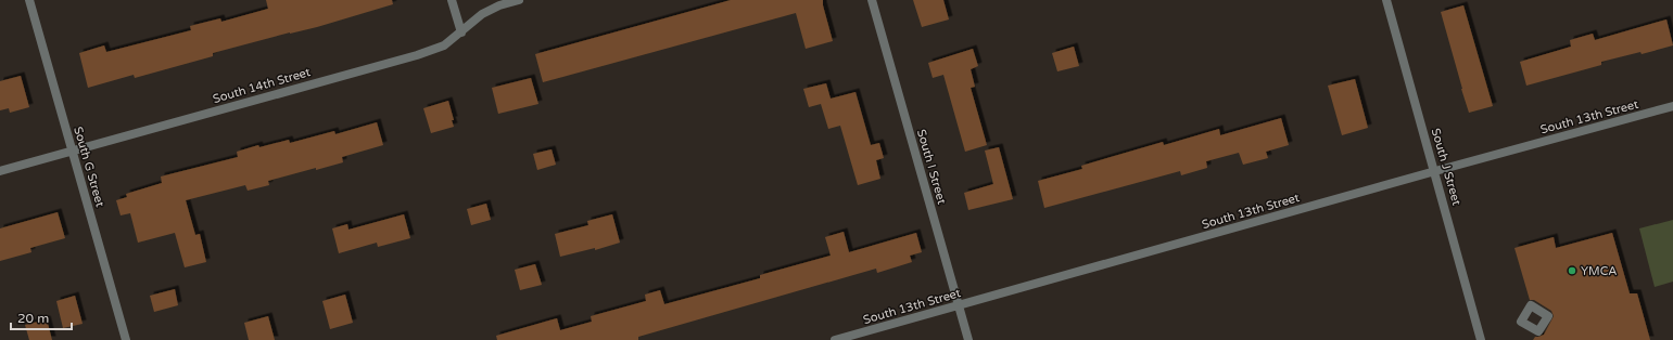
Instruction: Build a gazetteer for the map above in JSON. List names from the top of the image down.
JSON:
{
  "streets": {
    "street": [
      "South 14th Street",
      "South 13th Street",
      "South G Street",
      "South I Street",
      "South J Street"
    ]
  },
  "crossings": [
    ["South 14th Street", "South G Street"],
    ["South 13th Street", "South I Street"],
    ["South 13th Street", "South J Street"]
  ],
  "places": ["YMCA"],
  "scale_bar": "20 m"
}
